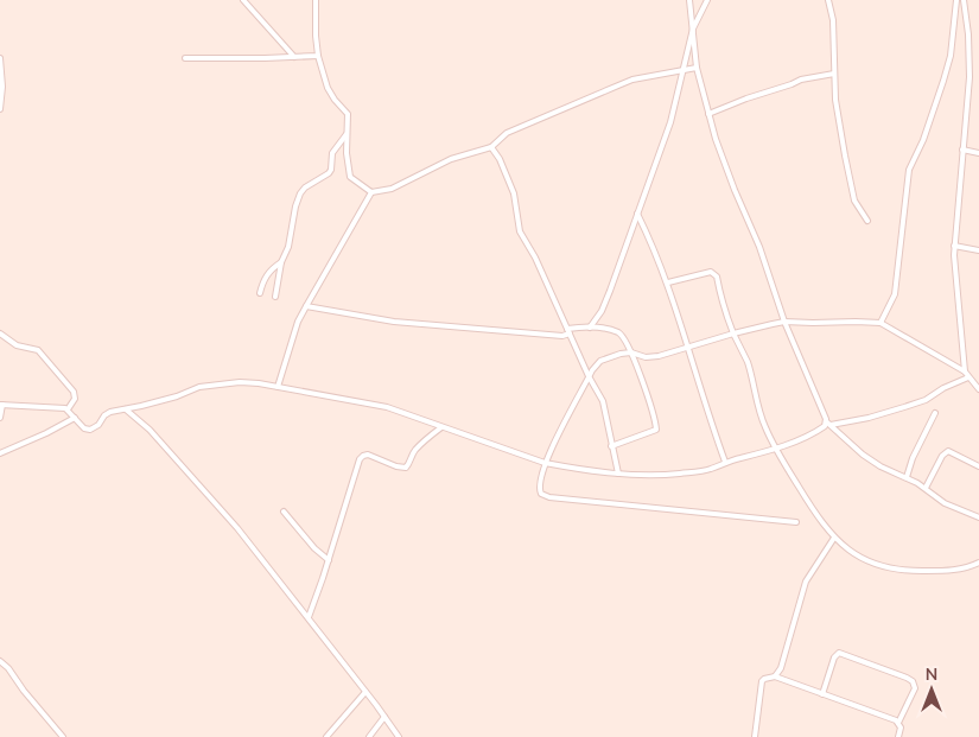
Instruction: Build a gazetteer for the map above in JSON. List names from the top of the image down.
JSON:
{
  "north": "top"
}
